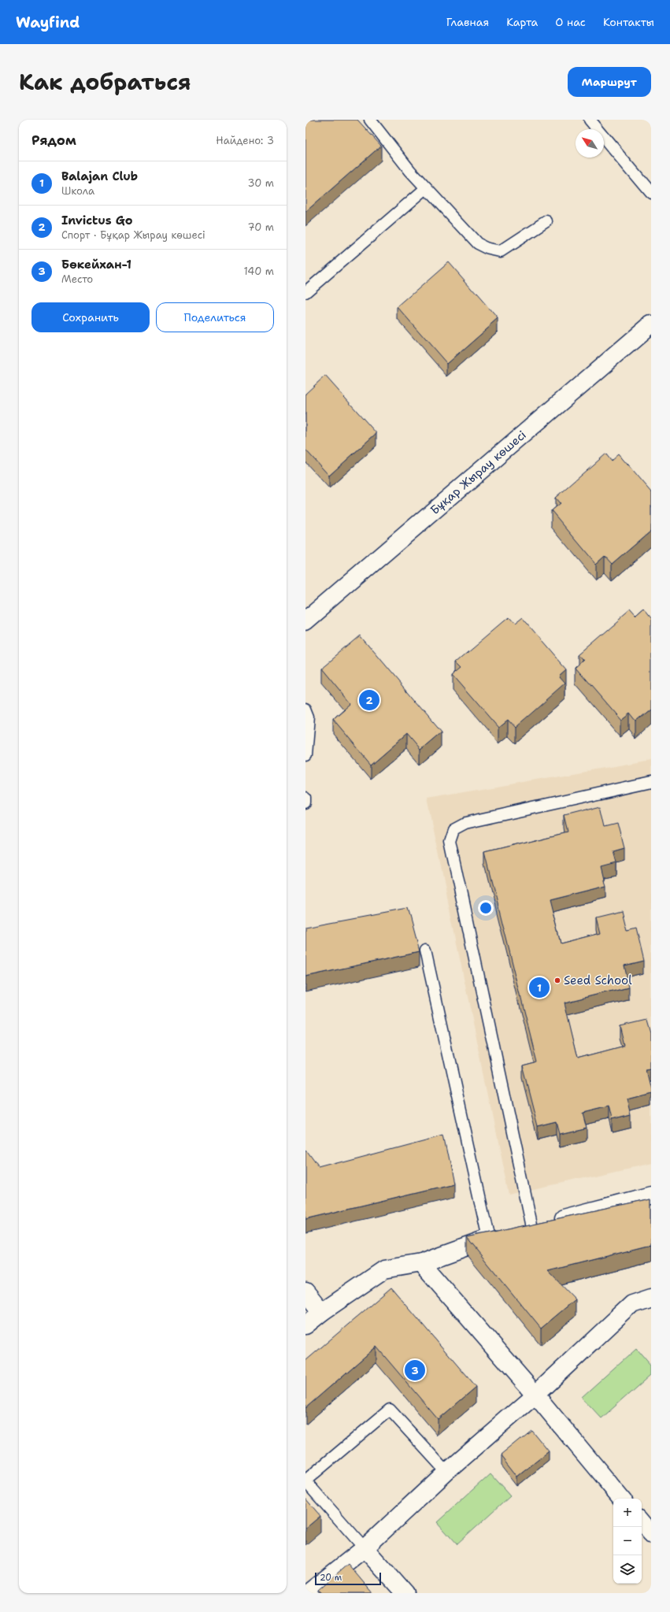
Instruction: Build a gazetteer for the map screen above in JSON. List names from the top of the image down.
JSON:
{
  "streets": {
    "street": ["Бұқар Жырау көшесі"]
  },
  "places": ["Seed School"],
  "scale_bar": "20 m",
  "north": "top left",
  "page": {
    "header": "Wayfind",
    "nav": [
      "Главная",
      "Карта",
      "О нас",
      "Контакты"
    ],
    "title": "Как добраться",
    "buttons": [
      "Маршрут",
      ["Сохранить", "Поделиться"]
    ],
    "heading": ["Рядом", "Найдено: 3"],
    "list": [
      {
        "mark": "1",
        "name": "Balajan Club",
        "note": "Школа",
        "value": "30 m"
      },
      {
        "mark": "2",
        "name": "Invictus Go",
        "note": "Спорт · Бұқар Жырау көшесі",
        "value": "70 m"
      },
      {
        "mark": "3",
        "name": "Бөкейхан-1",
        "note": "Место",
        "value": "140 m"
      }
    ],
    "pins": ["2", "1", "3"],
    "map_buttons": ["+", "−"],
    "scale": "20 m"
  }
}
